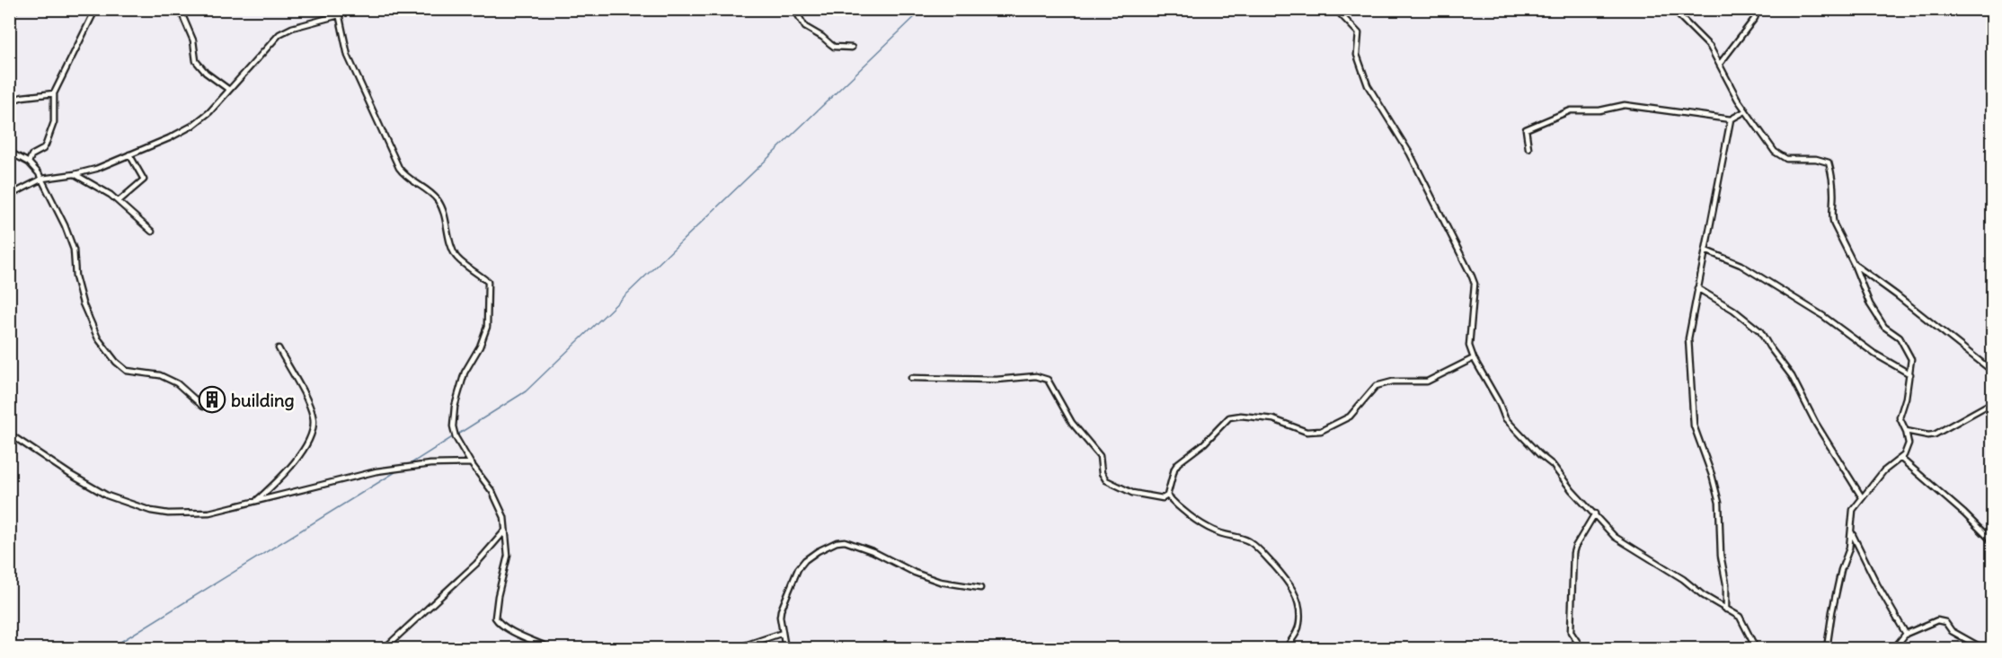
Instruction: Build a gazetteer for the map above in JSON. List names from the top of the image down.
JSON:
{
  "places": {
    "building": ["building"]
  }
}
